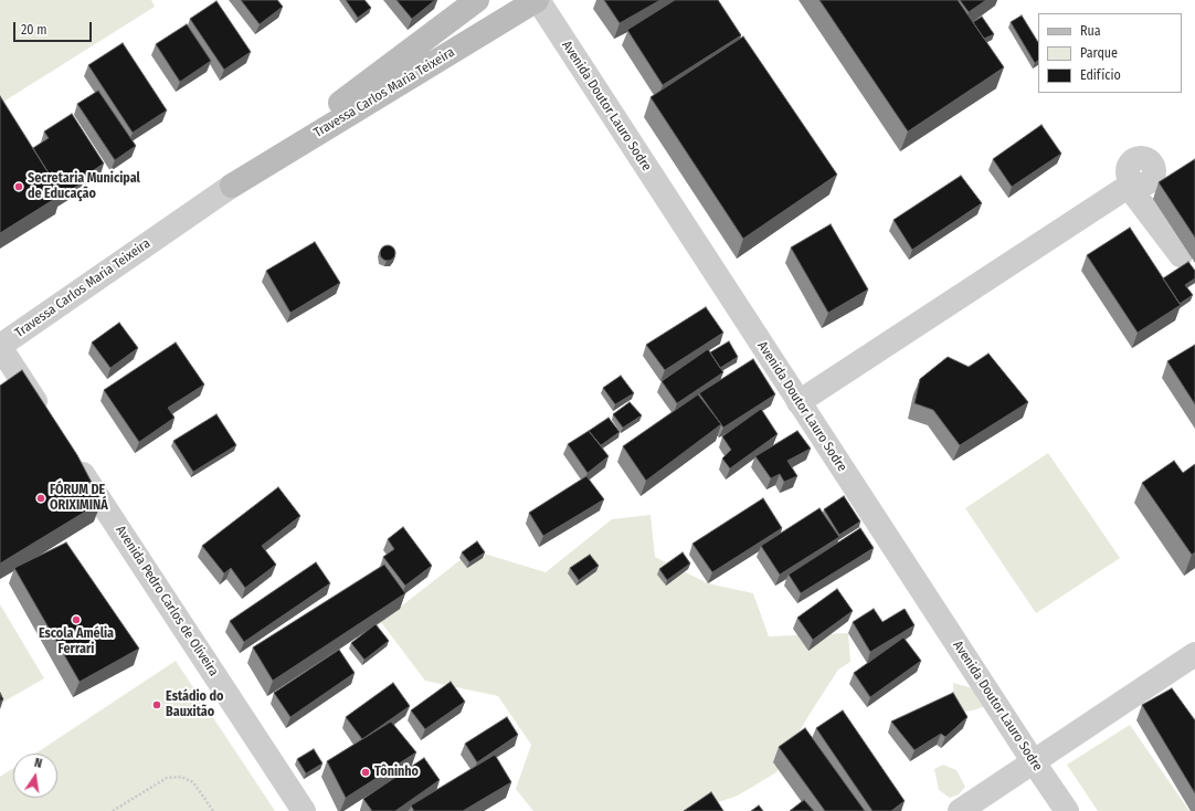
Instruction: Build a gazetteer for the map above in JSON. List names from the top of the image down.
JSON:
{
  "streets": {
    "main road": ["Travessa Carlos Maria Teixeira"],
    "street": ["Avenida Doutor Lauro Sodre", "Avenida Pedro Carlos de Oliveira"]
  },
  "crossings": [
    ["Travessa Carlos Maria Teixeira", "Avenida Doutor Lauro Sodre"]
  ],
  "places": [
    "Secretaria Municipal de Educação",
    "FÓRUM DE ORIXIMINÁ",
    "Escola Amélia Ferrari",
    "Estádio do Bauxitão",
    "Tôninho"
  ],
  "legend": ["Rua", "Parque", "Edifício"],
  "scale_bar": "20 m",
  "north": "top"
}
